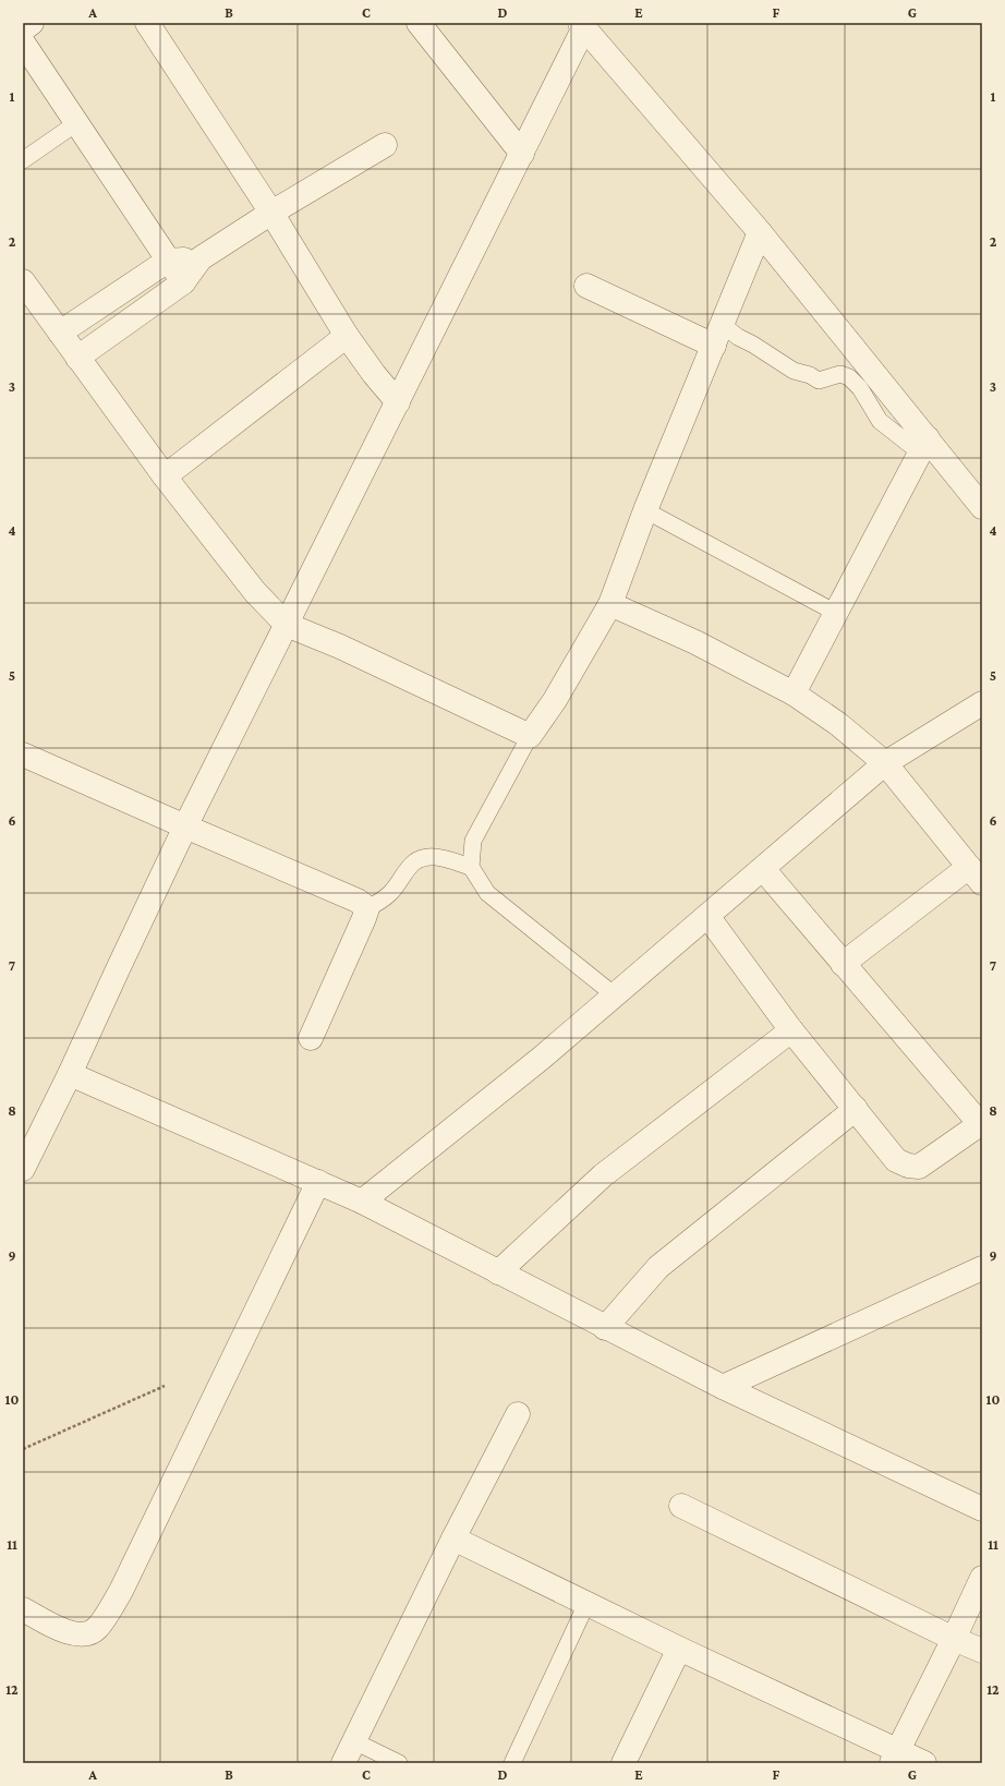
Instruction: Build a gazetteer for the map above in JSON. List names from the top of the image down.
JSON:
{
  "grid": {
    "columns": [
      "A",
      "B",
      "C",
      "D",
      "E",
      "F",
      "G"
    ],
    "rows": [
      "1",
      "2",
      "3",
      "4",
      "5",
      "6",
      "7",
      "8",
      "9",
      "10",
      "11",
      "12"
    ]
  }
}
